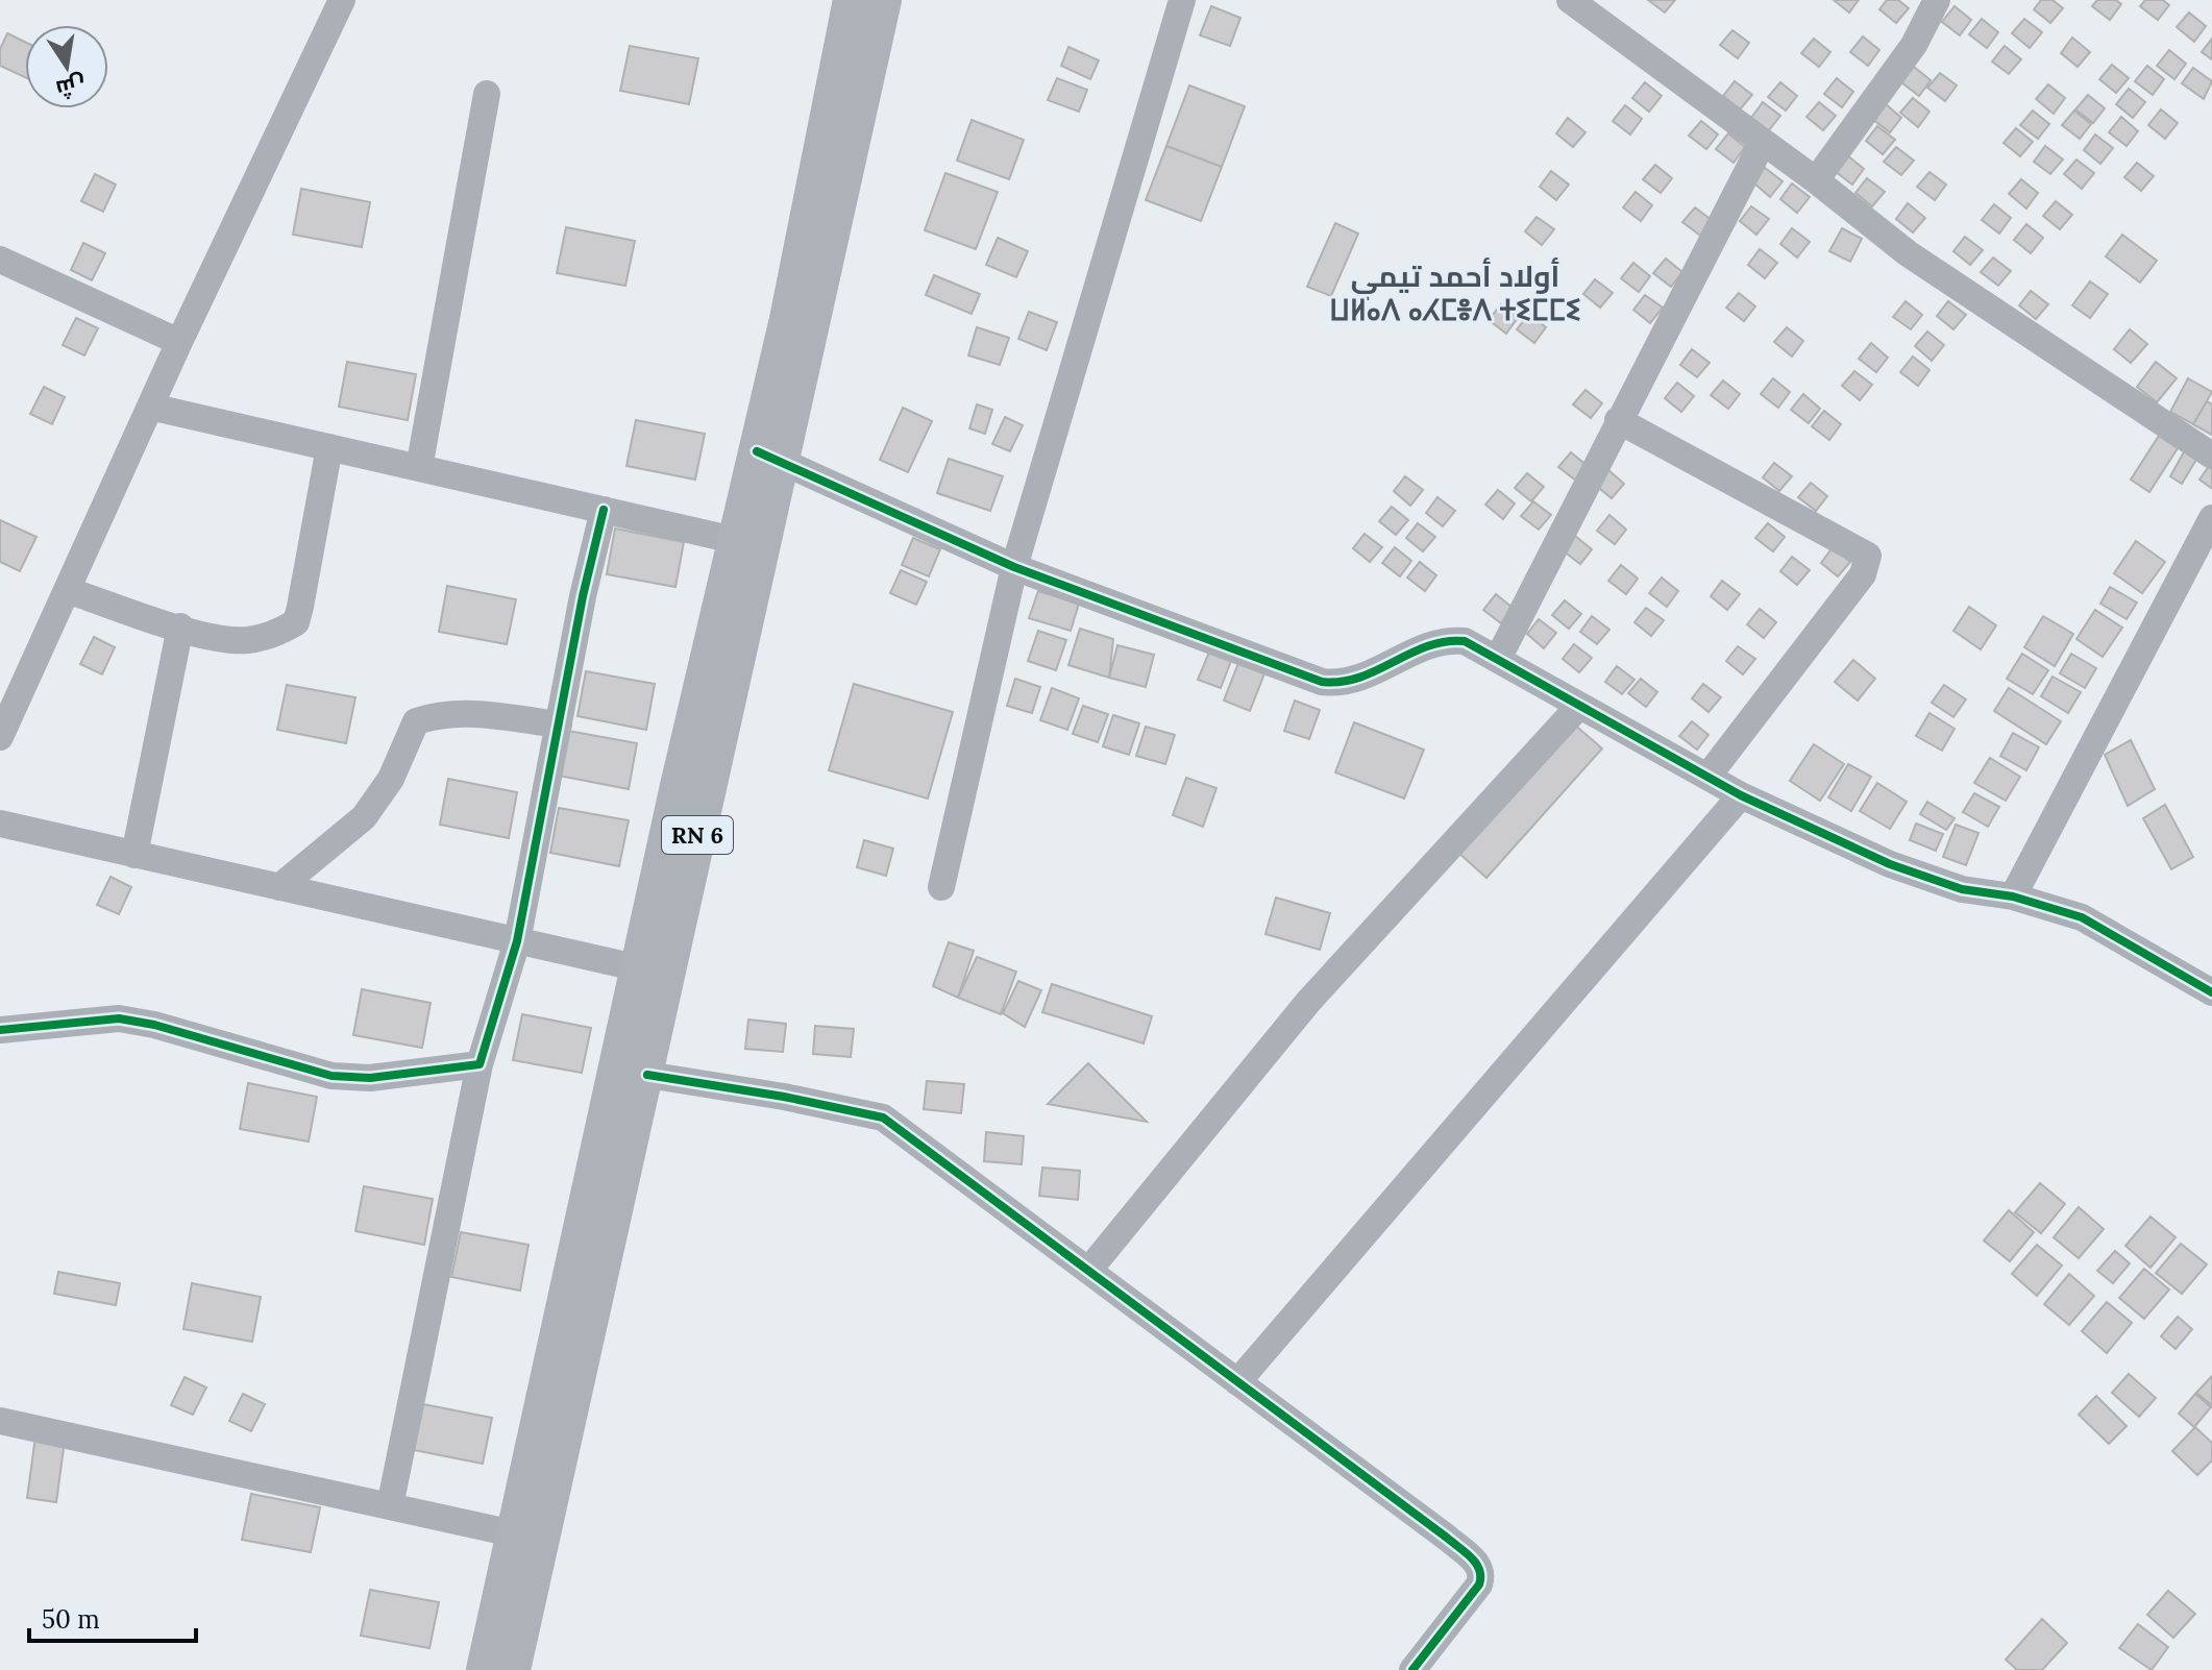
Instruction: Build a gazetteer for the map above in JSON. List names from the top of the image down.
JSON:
{
  "streets": {
    "main road": ["RN 6"]
  },
  "districts": ["أولاد أحمد تيمي ⵡⵍⴰⴷ ⴰⵃⵎⴻⴷ ⵜⵉⵎⵎⵉ"],
  "scale_bar": "50 m",
  "north": "bottom"
}
